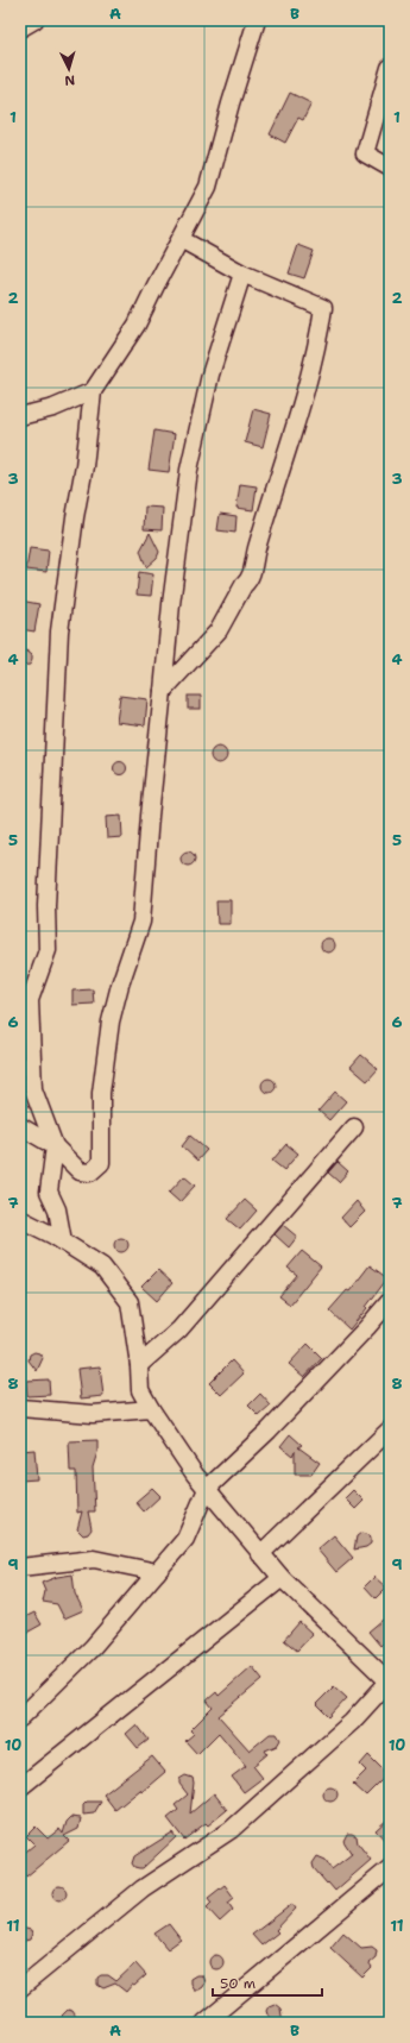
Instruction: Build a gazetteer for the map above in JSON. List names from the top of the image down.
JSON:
{
  "scale_bar": "50 m",
  "north": "bottom",
  "grid": {
    "columns": ["A", "B"],
    "rows": [
      "1",
      "2",
      "3",
      "4",
      "5",
      "6",
      "7",
      "8",
      "9",
      "10",
      "11"
    ]
  }
}
